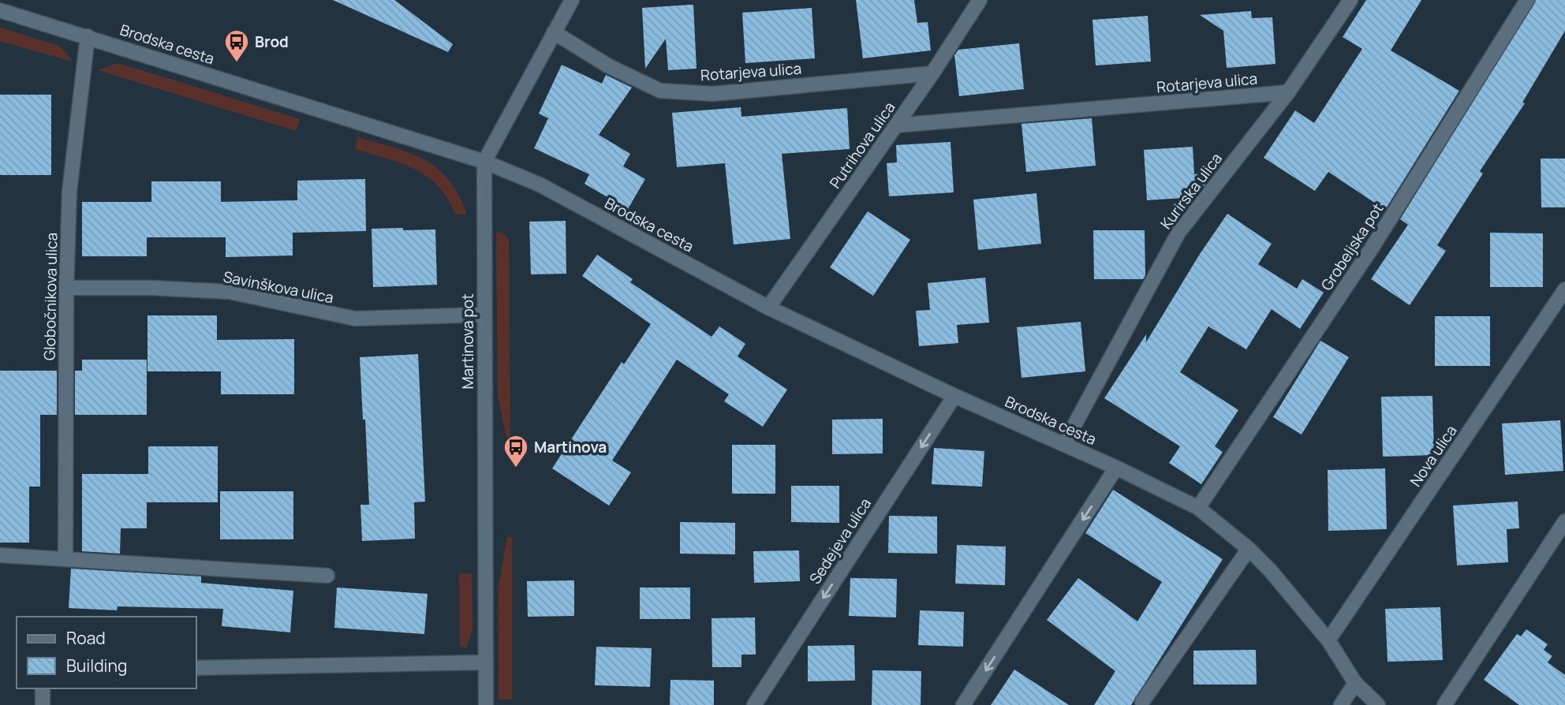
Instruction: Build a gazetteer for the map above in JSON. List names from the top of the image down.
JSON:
{
  "streets": {
    "street": [
      "Brodska cesta",
      "Rotarjeva ulica",
      "Putrihova ulica",
      "Kurirska ulica",
      "Grobeljska pot",
      "Savinškova ulica",
      "Globočnikova ulica",
      "Martinova pot",
      "Nova ulica",
      "Sedejeva ulica"
    ]
  },
  "crossings": [
    ["Brodska cesta", "Putrihova ulica"],
    ["Brodska cesta", "Kurirska ulica"],
    ["Brodska cesta", "Grobeljska pot"],
    ["Brodska cesta", "Globočnikova ulica"],
    ["Brodska cesta", "Martinova pot"],
    ["Brodska cesta", "Nova ulica"],
    ["Brodska cesta", "Sedejeva ulica"],
    ["Rotarjeva ulica", "Putrihova ulica"],
    ["Rotarjeva ulica", "Kurirska ulica"],
    ["Rotarjeva ulica", "Martinova pot"],
    ["Savinškova ulica", "Globočnikova ulica"],
    ["Savinškova ulica", "Martinova pot"]
  ],
  "one_way": ["Sedejeva ulica"],
  "places": {
    "bus stop": ["Brod", "Martinova"]
  },
  "legend": ["Road", "Building"]
}
